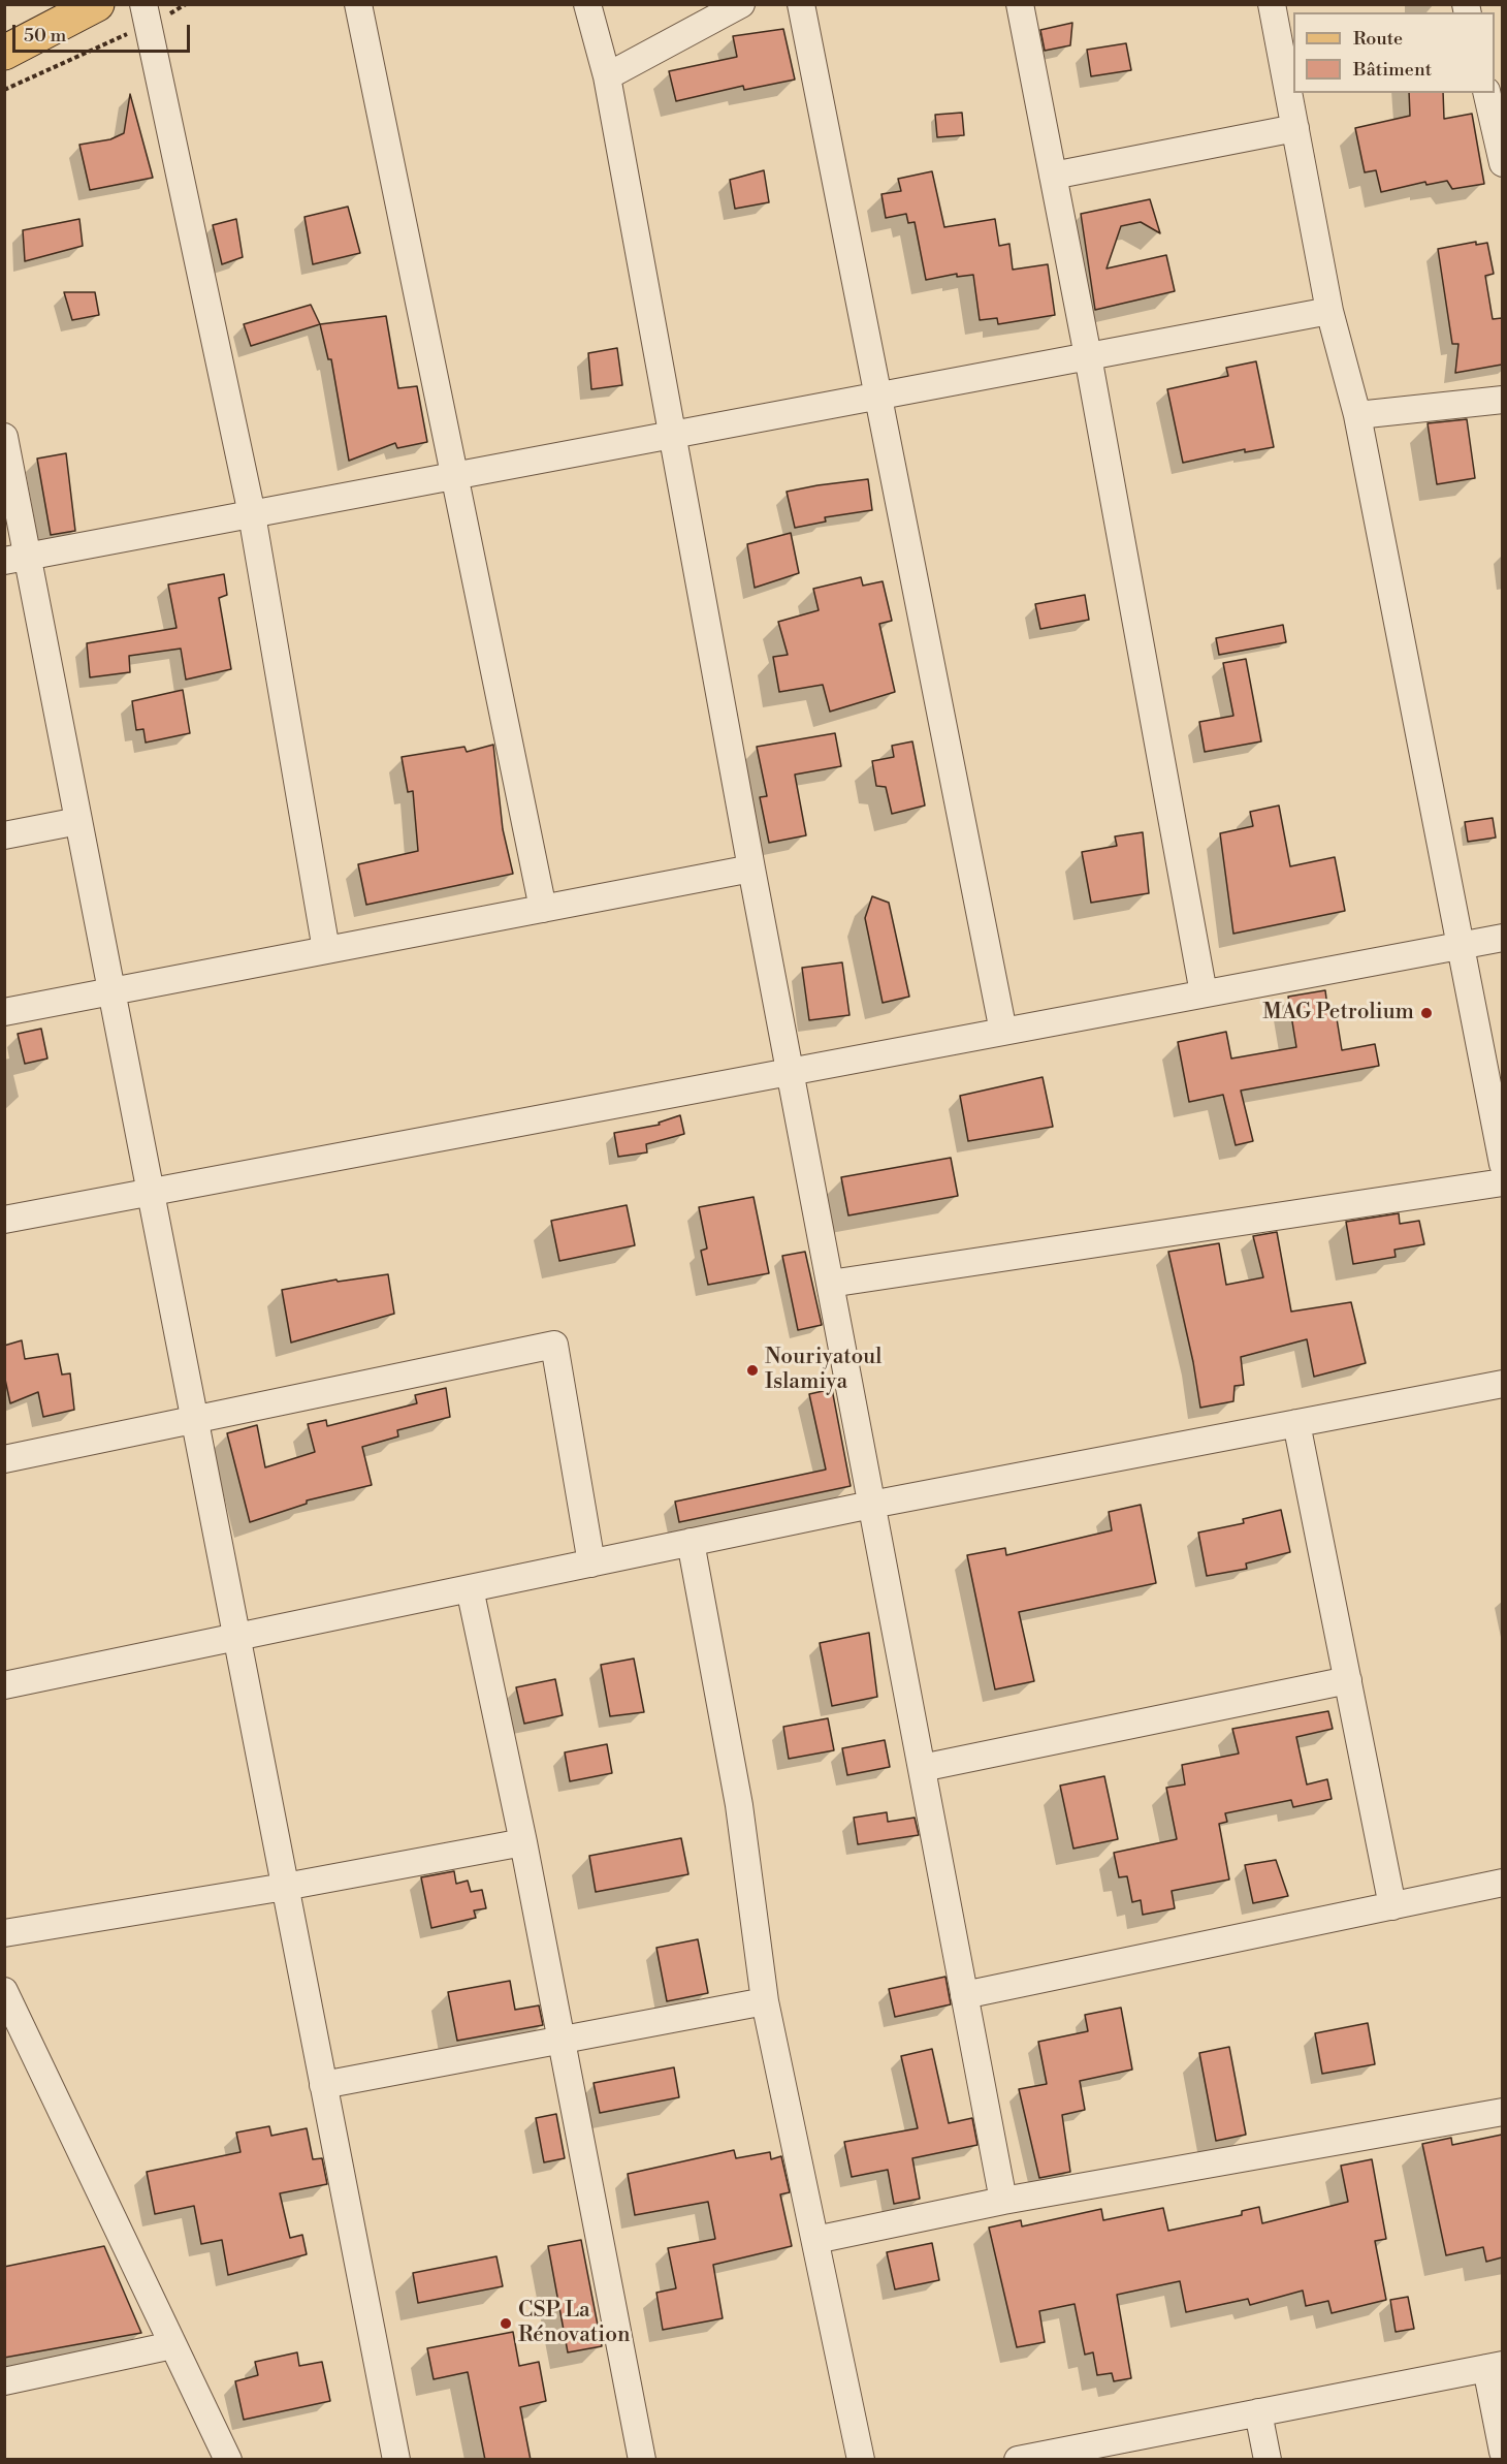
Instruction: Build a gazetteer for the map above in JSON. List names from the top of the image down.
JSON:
{
  "places": ["MAG Petrolium", "Nouriyatoul Islamiya", "CSP La Rénovation"],
  "legend": ["Route", "Bâtiment"],
  "scale_bar": "50 m"
}
